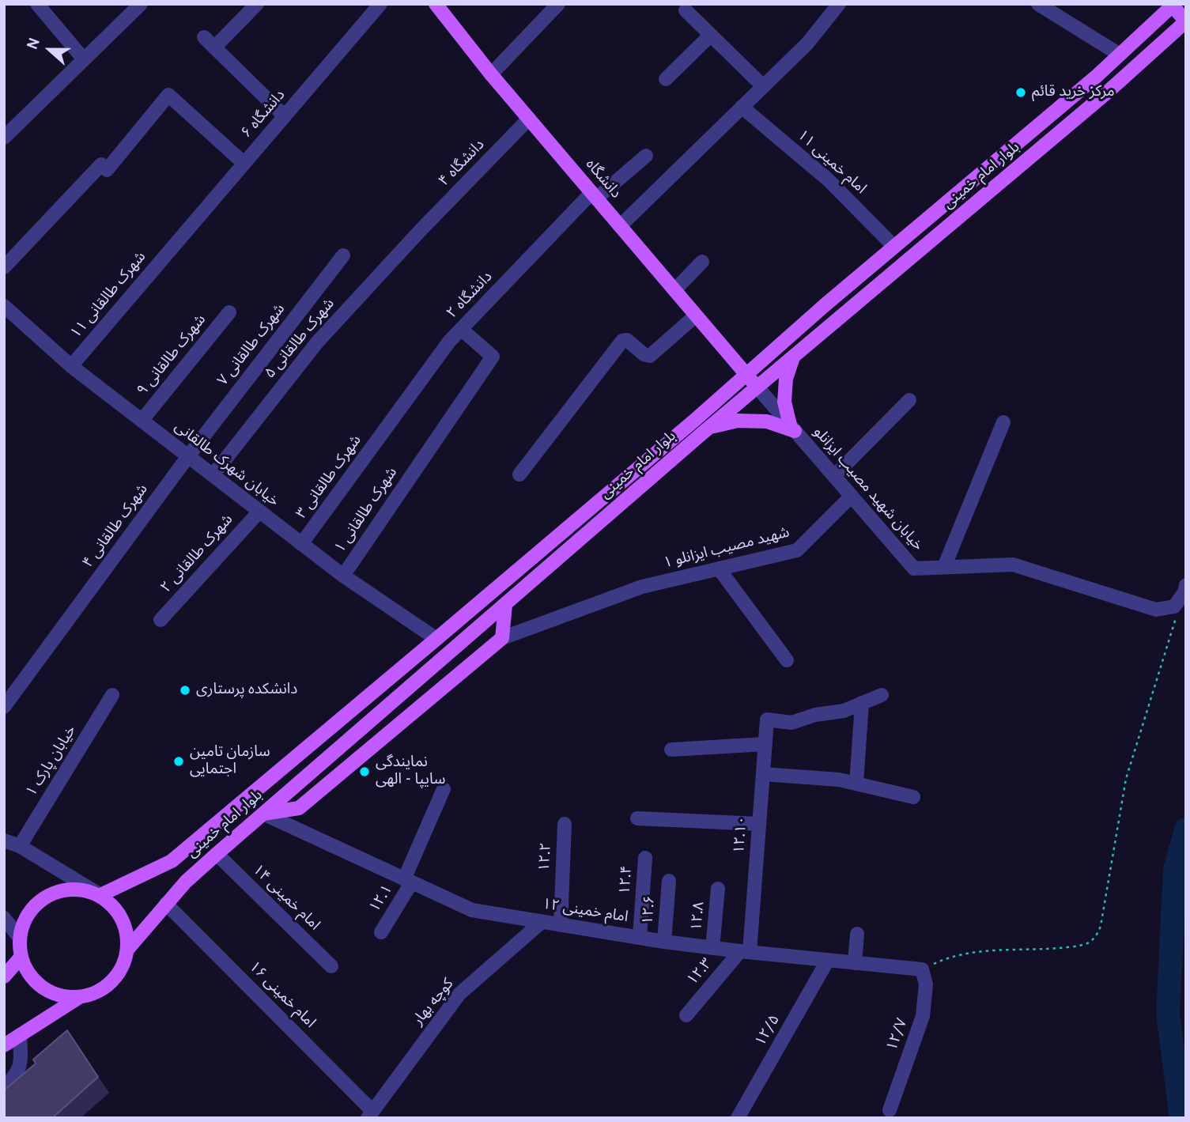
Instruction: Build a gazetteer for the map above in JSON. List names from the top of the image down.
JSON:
{
  "streets": {
    "main road": ["بلوار امام خمینی", "دانشگاه"],
    "street": [
      "دانشگاه ۶",
      "امام خمینی ۱۱",
      "دانشگاه ۴",
      "شهرک طالقانی ۱۱",
      "دانشگاه ۲",
      "شهرک طالقانی ۵",
      "شهرک طالقانی ۷",
      "شهرک طالقانی ۹",
      "خیابان شهرک طالقانی",
      "شهرک طالقانی ۳",
      "خیابان شهید مصیب ایزانلو",
      "شهرک طالقانی ۱",
      "شهرک طالقانی ۴",
      "شهید مصیب ایزانلو ۱",
      "شهرک طالقانی ۲",
      "خیابان پارک ۱",
      "۱۲.۱۰",
      "۱۲.۲",
      "۱۲.۴",
      "امام خمینی ۱۴",
      "۱۲.۱",
      "۱۲.۶",
      "امام خمینی ۱۲",
      "۱۲.۸",
      "۱۲.۳",
      "امام خمینی ۱۶",
      "کوچه بهار",
      "۱۲/۵",
      "۱۲/۷"
    ]
  },
  "crossings": [
    ["دانشگاه ۶", "شهرک طالقانی ۱۱"],
    ["امام خمینی ۱۱", "بلوار امام خمینی"],
    ["دانشگاه ۴", "دانشگاه"],
    ["دانشگاه ۴", "شهرک طالقانی ۵"],
    ["بلوار امام خمینی", "دانشگاه"],
    ["بلوار امام خمینی", "خیابان شهرک طالقانی"],
    ["بلوار امام خمینی", "خیابان شهید مصیب ایزانلو"],
    ["بلوار امام خمینی", "امام خمینی ۱۴"],
    ["بلوار امام خمینی", "امام خمینی ۱۲"],
    ["بلوار امام خمینی", "امام خمینی ۱۶"],
    ["دانشگاه", "دانشگاه ۲"],
    ["دانشگاه", "خیابان شهید مصیب ایزانلو"],
    ["شهرک طالقانی ۱۱", "خیابان شهرک طالقانی"],
    ["دانشگاه ۲", "شهرک طالقانی ۳"],
    ["دانشگاه ۲", "شهرک طالقانی ۱"],
    ["شهرک طالقانی ۵", "خیابان شهرک طالقانی"],
    ["شهرک طالقانی ۷", "خیابان شهرک طالقانی"],
    ["شهرک طالقانی ۷", "شهرک طالقانی ۴"],
    ["شهرک طالقانی ۹", "خیابان شهرک طالقانی"],
    ["خیابان شهرک طالقانی", "شهرک طالقانی ۳"],
    ["خیابان شهرک طالقانی", "شهرک طالقانی ۱"],
    ["خیابان شهرک طالقانی", "شهرک طالقانی ۴"],
    ["خیابان شهرک طالقانی", "شهرک طالقانی ۲"],
    ["خیابان شهید مصیب ایزانلو", "شهید مصیب ایزانلو ۱"],
    ["۱۲.۱۰", "امام خمینی ۱۲"],
    ["۱۲.۱۰", "۱۲.۳"],
    ["۱۲.۲", "امام خمینی ۱۲"],
    ["۱۲.۴", "امام خمینی ۱۲"],
    ["۱۲.۱", "امام خمینی ۱۲"],
    ["۱۲.۶", "امام خمینی ۱۲"],
    ["امام خمینی ۱۲", "۱۲.۸"],
    ["امام خمینی ۱۲", "۱۲.۳"],
    ["امام خمینی ۱۲", "کوچه بهار"],
    ["امام خمینی ۱۲", "۱۲/۵"],
    ["امام خمینی ۱۲", "۱۲/۷"],
    ["امام خمینی ۱۶", "کوچه بهار"]
  ],
  "places": [
    "مرکز خرید قائم",
    "دانشکده پرستاری",
    "سازمان تامین اجتمایی",
    "نمایندگی سایپا - الهی"
  ],
  "north": "left"
}
